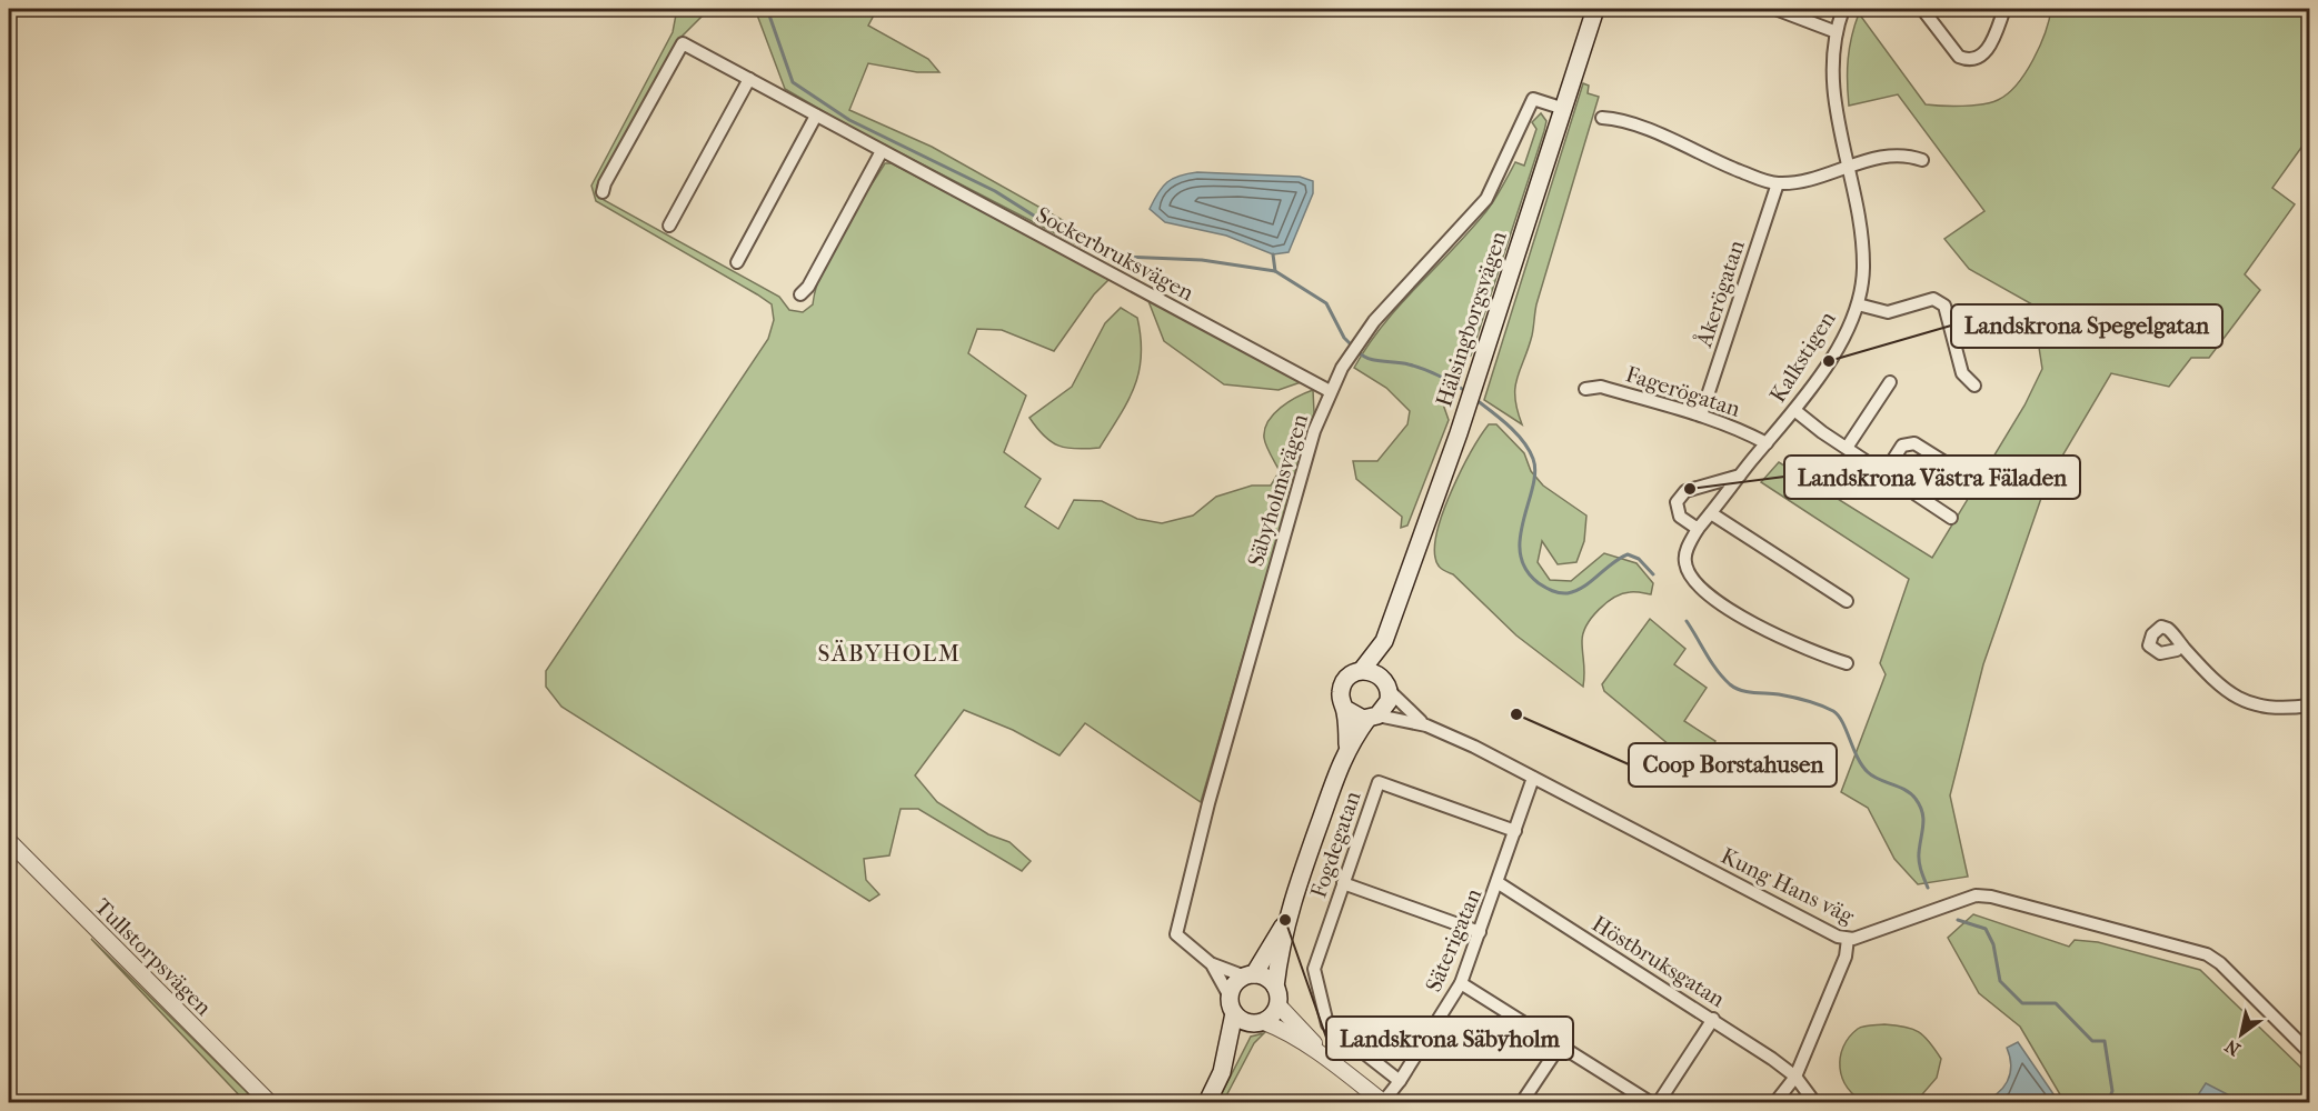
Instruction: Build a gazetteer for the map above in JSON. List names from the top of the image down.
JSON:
{
  "streets": {
    "main road": ["Hälsingborgsvägen"],
    "street": [
      "Sockerbruksvägen",
      "Åkerögatan",
      "Kalkstigen",
      "Fagerögatan",
      "Säbyholmsvägen",
      "Fogdegatan",
      "Kung Hans väg",
      "Säterigatan",
      "Tullstorpsvägen",
      "Höstbruksgatan"
    ]
  },
  "crossings": [
    ["Sockerbruksvägen", "Säbyholmsvägen"],
    ["Åkerögatan", "Fagerögatan"],
    ["Hälsingborgsvägen", "Säbyholmsvägen"],
    ["Hälsingborgsvägen", "Kung Hans väg"],
    ["Kalkstigen", "Fagerögatan"],
    ["Fogdegatan", "Säterigatan"],
    ["Kung Hans väg", "Säterigatan"],
    ["Säterigatan", "Höstbruksgatan"]
  ],
  "districts": ["SÄBYHOLM"],
  "places": [
    "Landskrona Spegelgatan",
    "Landskrona Västra Fäladen",
    "Coop Borstahusen",
    "Landskrona Säbyholm"
  ],
  "north": "bottom left"
}
